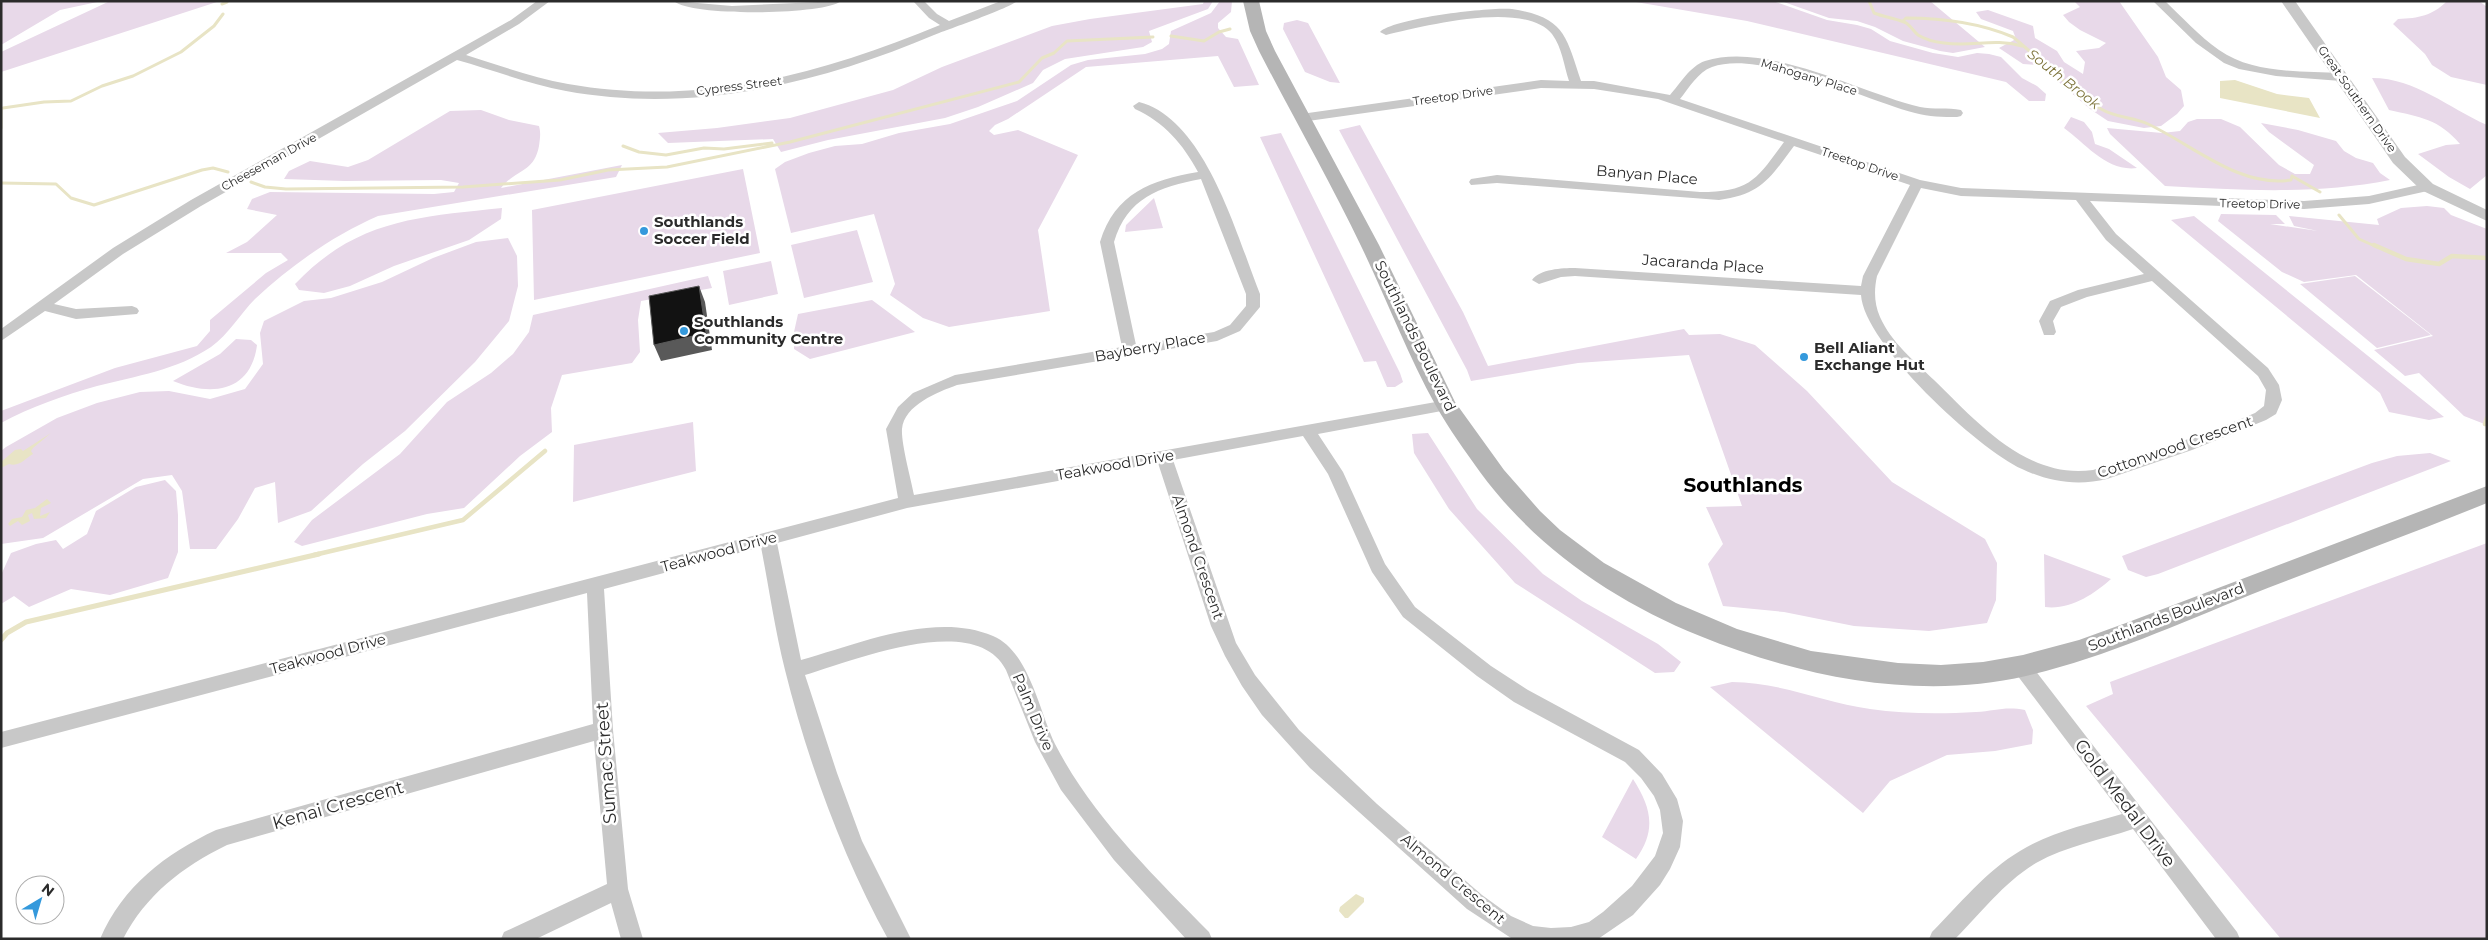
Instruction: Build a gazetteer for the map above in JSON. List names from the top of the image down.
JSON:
{
  "streets": {
    "main road": ["Southlands Boulevard"],
    "street": [
      "Mahogany Place",
      "Cypress Street",
      "Treetop Drive",
      "Great Southern Drive",
      "Cheeseman Drive",
      "Banyan Place",
      "Jacaranda Place",
      "Bayberry Place",
      "Cottonwood Crescent",
      "Teakwood Drive",
      "Almond Crescent",
      "Palm Drive",
      "Sumac Street",
      "Gold Medal Drive",
      "Kenai Crescent"
    ]
  },
  "crossings": [
    ["Mahogany Place", "Treetop Drive"],
    ["Cypress Street", "Cheeseman Drive"],
    ["Treetop Drive", "Great Southern Drive"],
    ["Treetop Drive", "Banyan Place"],
    ["Treetop Drive", "Southlands Boulevard"],
    ["Treetop Drive", "Cottonwood Crescent"],
    ["Jacaranda Place", "Cottonwood Crescent"],
    ["Southlands Boulevard", "Teakwood Drive"],
    ["Southlands Boulevard", "Gold Medal Drive"],
    ["Bayberry Place", "Teakwood Drive"],
    ["Teakwood Drive", "Almond Crescent"],
    ["Teakwood Drive", "Sumac Street"],
    ["Sumac Street", "Kenai Crescent"]
  ],
  "districts": ["Southlands"],
  "water": ["South Brook"],
  "places": ["Southlands Soccer Field", "Southlands Community Centre", "Bell Aliant Exchange Hut"],
  "north": "top right"
}
